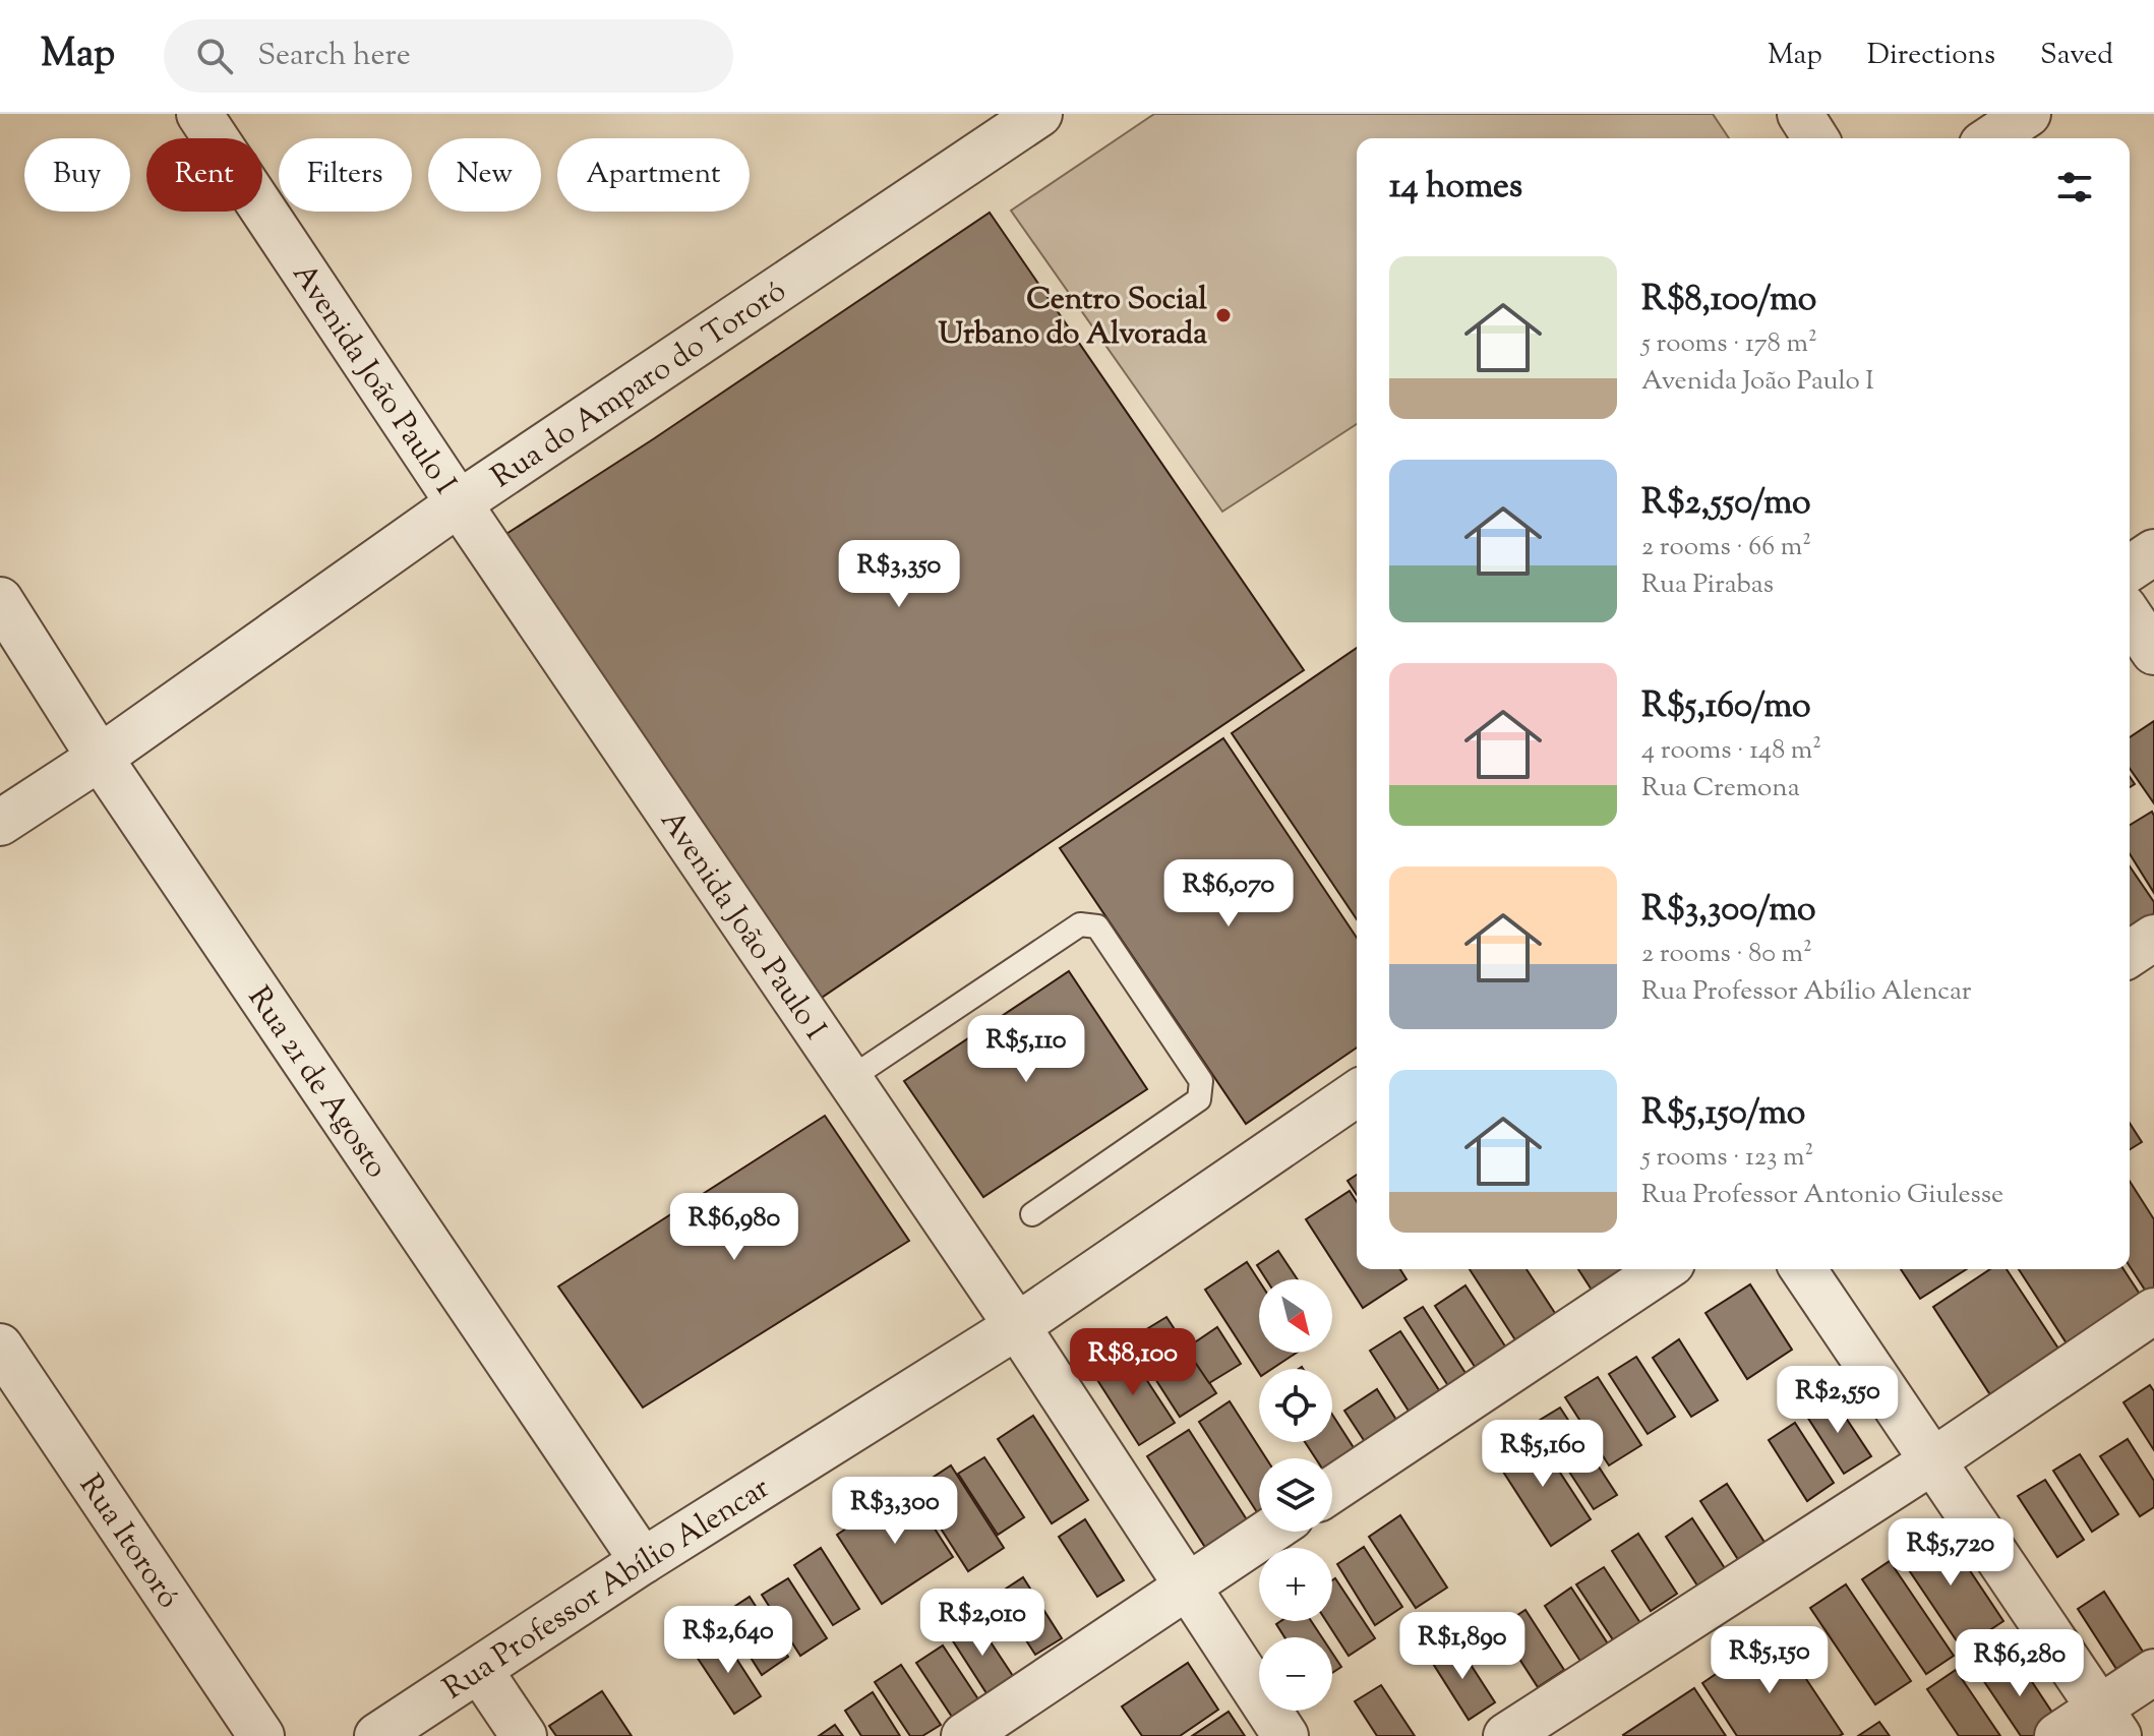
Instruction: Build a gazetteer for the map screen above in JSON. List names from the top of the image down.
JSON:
{
  "streets": {
    "street": [
      "Avenida João Paulo I",
      "Rua do Amparo do Tororó",
      "Rua 21 de Agosto",
      "Rua Itororó",
      "Rua Professor Abílio Alencar"
    ]
  },
  "crossings": [
    ["Avenida João Paulo I", "Rua do Amparo do Tororó"],
    ["Avenida João Paulo I", "Rua Professor Abílio Alencar"],
    ["Rua do Amparo do Tororó", "Rua 21 de Agosto"],
    ["Rua 21 de Agosto", "Rua Professor Abílio Alencar"]
  ],
  "places": ["Centro Social Urbano do Alvorada"],
  "north": "bottom right",
  "page": {
    "header": "Map",
    "search": "Search here",
    "nav": ["Map", "Directions", "Saved"],
    "chip": [
      "Buy",
      "Rent",
      "Filters",
      "New",
      "Apartment"
    ],
    "heading": "14 homes",
    "list": [
      {
        "name": "R$8,100/mo",
        "note": "5 rooms · 178 m² · Avenida João Paulo I"
      },
      {
        "name": "R$2,550/mo",
        "note": "2 rooms · 66 m² · Rua Pirabas"
      },
      {
        "name": "R$5,160/mo",
        "note": "4 rooms · 148 m² · Rua Cremona"
      },
      {
        "name": "R$3,300/mo",
        "note": "2 rooms · 80 m² · Rua Professor Abílio Alencar"
      },
      {
        "name": "R$5,150/mo",
        "note": "5 rooms · 123 m² · Rua Professor Antonio Giulesse"
      }
    ],
    "price": [
      "R$3,350",
      "R$6,070",
      "R$5,110",
      "R$6,980",
      "R$8,100",
      "R$2,550",
      "R$5,160",
      "R$3,300",
      "R$5,720",
      "R$2,010",
      "R$2,640",
      "R$1,890",
      "R$5,150",
      "R$6,280"
    ],
    "map_buttons": ["+", "−"]
  }
}
